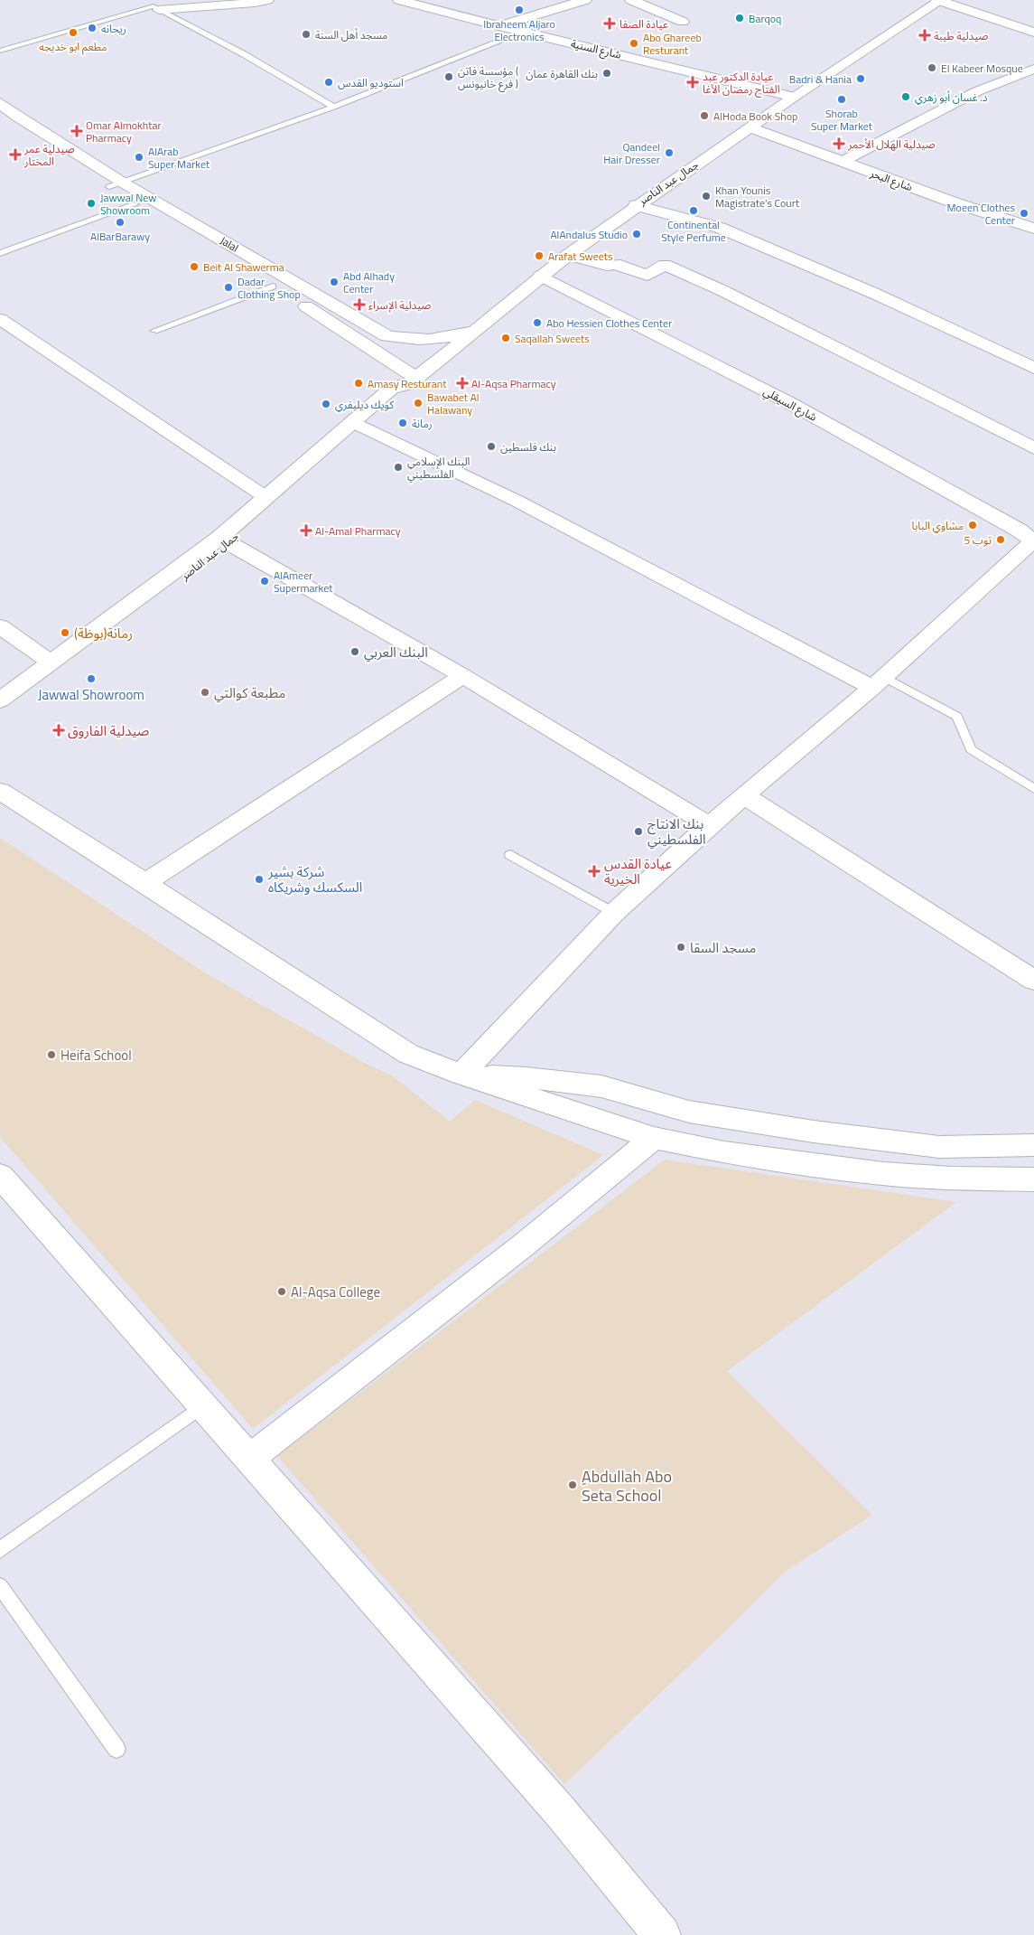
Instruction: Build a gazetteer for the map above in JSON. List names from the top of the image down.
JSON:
{
  "streets": {
    "street": [
      "شارع السنية",
      "شارع البحر",
      "جمال عبد الناصر",
      "Jalal",
      "شارع السيقلي"
    ]
  },
  "crossings": [
    ["شارع السنية", "جمال عبد الناصر"],
    ["شارع البحر", "جمال عبد الناصر"],
    ["جمال عبد الناصر", "Jalal"],
    ["جمال عبد الناصر", "شارع السيقلي"]
  ],
  "places": {
    "other": [
      "Ibraheem Aljaro Electronics",
      "Barqoq",
      "ريحانه",
      "مطعم ابو خديجه",
      "مسجد أهل السنة",
      "Abo Ghareeb Resturant",
      "El Kabeer Mosque",
      "بنك القاهرة عمان",
      "مؤسسة فاتن ( فرع خانيونس )",
      "Badri & Hania",
      "استوديو القدس",
      "د. غسان أبو زهري",
      "Shorab Super Market",
      "AlHoda Book Shop",
      "Qandeel Hair Dresser",
      "AlArab Super Market",
      "Khan Younis Magistrate's Court",
      "Jawwal New Showroom",
      "Continental Style Perfume",
      "Moeen Clothes Center",
      "AlBarBarawy",
      "AlAndalus Studio",
      "Arafat Sweets",
      "Beit Al Shawerma",
      "Abd Alhady Center",
      "Dadar Clothing Shop",
      "Abo Hessien Clothes Center",
      "Saqallah Sweets",
      "Amasy Resturant",
      "Bawabet Al Halawany",
      "كويك ديليفري",
      "رمانة",
      "بنك فلسطين",
      "البنك الإسلامي الفلسطيني",
      "مشاوي البابا",
      "توب 5",
      "AlAmeer Supermarket",
      "رمانة(بوظة)",
      "البنك العربي",
      "Jawwal Showroom",
      "مطبعة كوالتي",
      "بنك الانتاج الفلسطيني",
      "شركة بشير السكسك وشريكاه",
      "مسجد السقا",
      "Heifa School",
      "Al-Aqsa College",
      "ِAbdullah Abo Seta School"
    ],
    "health": [
      "عيادة الصفا",
      "صيدلية طيبة",
      "عيادة الدكتور عبد الفتاح رمضان الأغا",
      "Omar Almokhtar Pharmacy",
      "صيدلية الهلال الأحمر",
      "صيدلية عمر المختار",
      "صيدلية الإسراء",
      "Al-Aqsa Pharmacy",
      "Al-Amal Pharmacy",
      "صيدلية الفاروق",
      "عيادة القدس الخيرية"
    ]
  }
}
